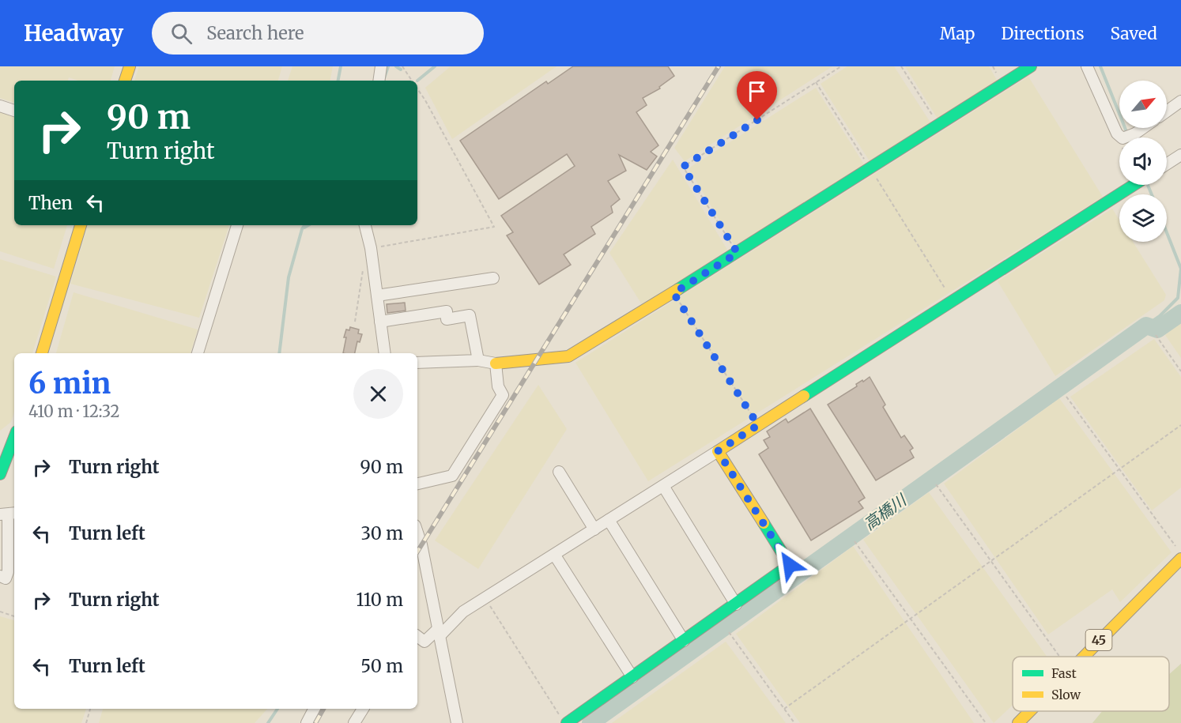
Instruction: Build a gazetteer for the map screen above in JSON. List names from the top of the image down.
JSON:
{
  "streets": {
    "street": ["45"]
  },
  "water": ["高橋川"],
  "legend": ["Fast", "Slow"],
  "north": "top right",
  "page": {
    "header": "Headway",
    "search": "Search here",
    "nav": ["Map", "Directions", "Saved"],
    "turn": ["90 m", "Turn right"],
    "then": "Then",
    "heading": ["6 min", "410 m · 12:32"],
    "list": [
      {
        "name": "Turn right",
        "value": "90 m"
      },
      {
        "name": "Turn left",
        "value": "30 m"
      },
      {
        "name": "Turn right",
        "value": "110 m"
      },
      {
        "name": "Turn left",
        "value": "50 m"
      }
    ]
  }
}
